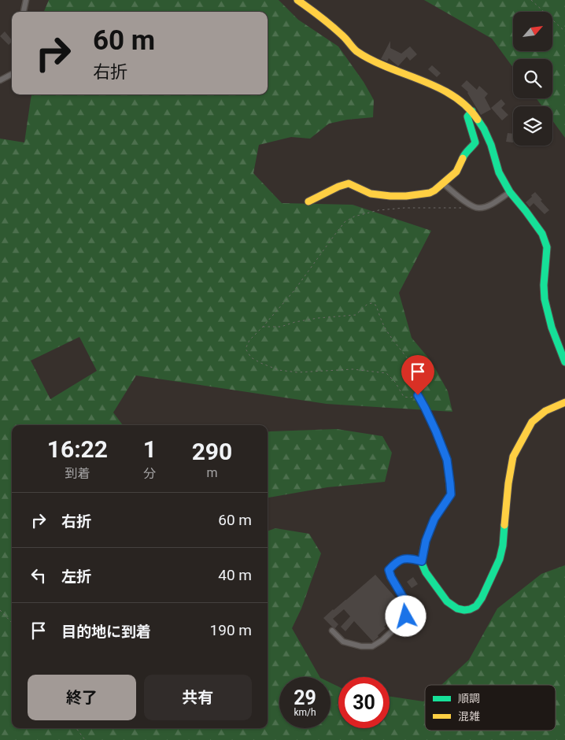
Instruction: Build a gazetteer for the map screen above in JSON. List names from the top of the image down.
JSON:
{
  "legend": ["順調", "混雑"],
  "north": "top right",
  "page": {
    "turn": ["60 m", "右折"],
    "eta": [
      "16:22",
      "到着",
      "1",
      "分",
      "290",
      "m"
    ],
    "list": [
      {
        "name": "右折",
        "value": "60 m"
      },
      {
        "name": "左折",
        "value": "40 m"
      },
      {
        "name": "目的地に到着",
        "value": "190 m"
      }
    ],
    "buttons": ["終了", "共有"],
    "speed": "29 km/h",
    "limit": "30"
  }
}
